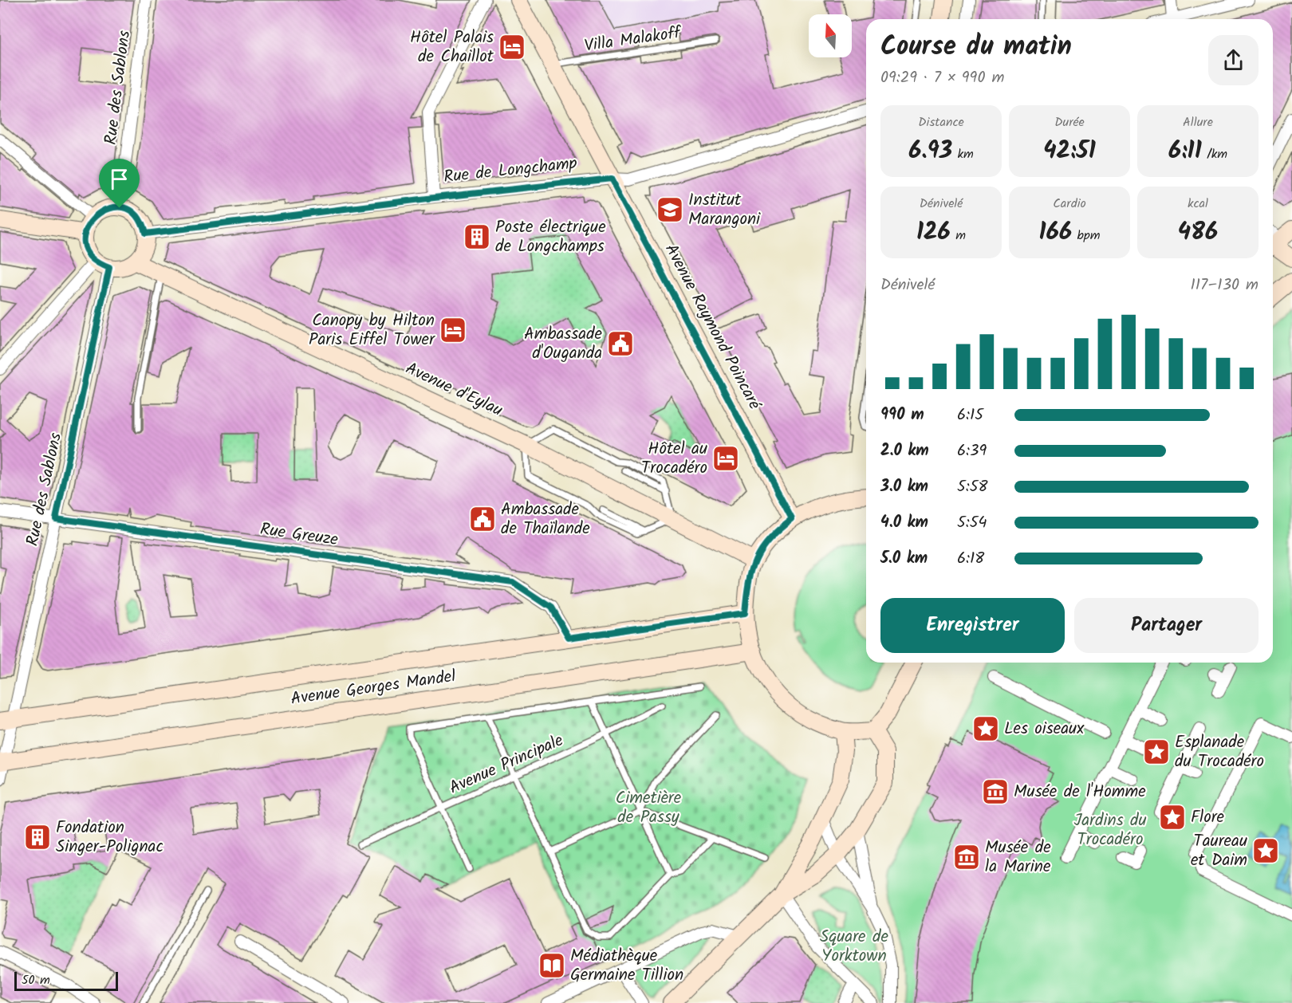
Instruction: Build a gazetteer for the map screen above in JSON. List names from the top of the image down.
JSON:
{
  "streets": {
    "main road": ["Avenue Raymond Poincaré", "Avenue d'Eylau", "Avenue Georges Mandel"],
    "street": ["Rue des Sablons", "Rue de Longchamp", "Rue Greuze"],
    "lane": ["Villa Malakoff", "Avenue Principale"]
  },
  "crossings": [
    ["Villa Malakoff", "Avenue Raymond Poincaré"],
    ["Rue des Sablons", "Rue de Longchamp"],
    ["Rue des Sablons", "Avenue d'Eylau"],
    ["Rue des Sablons", "Rue Greuze"],
    ["Rue des Sablons", "Avenue Georges Mandel"],
    ["Rue de Longchamp", "Avenue Raymond Poincaré"],
    ["Rue de Longchamp", "Avenue d'Eylau"],
    ["Rue Greuze", "Avenue Georges Mandel"]
  ],
  "parks": ["Cimetière de Passy", "Jardins du Trocadéro", "Square de Yorktown"],
  "places": {
    "hotel": ["Hôtel Palais de Chaillot", "Canopy by Hilton Paris Eiffel Tower", "Hôtel au Trocadéro"],
    "school or university": ["Institut Marangoni"],
    "building": ["Poste électrique de Longchamps", "Fondation Singer-Polignac"],
    "public building": ["Ambassade d'Ouganda", "Ambassade de Thaïlande"],
    "place": [
      "Les oiseaux",
      "Esplanade du Trocadéro",
      "Flore",
      "Taureau et Daim"
    ],
    "museum": ["Musée de l'Homme", "Musée de la Marine"],
    "library": ["Médiathèque Germaine Tillion"]
  },
  "scale_bar": "50 m",
  "north": "top",
  "page": {
    "heading": ["Course du matin", "09:29 · 7 × 990 m"],
    "stats": [
      ["Distance", "6.93 km"],
      ["Durée", "42:51"],
      ["Allure", "6:11 /km"],
      ["Dénivelé", "126 m"],
      ["Cardio", "166 bpm"],
      ["kcal", "486"]
    ],
    "chart": ["Dénivelé", "117–130 m"],
    "list": [
      {
        "name": "990 m",
        "note": "6:15"
      },
      {
        "name": "2.0 km",
        "note": "6:39"
      },
      {
        "name": "3.0 km",
        "note": "5:58"
      },
      {
        "name": "4.0 km",
        "note": "5:54"
      },
      {
        "name": "5.0 km",
        "note": "6:18"
      }
    ],
    "buttons": ["Enregistrer", "Partager"],
    "scale": "50 m"
  }
}
